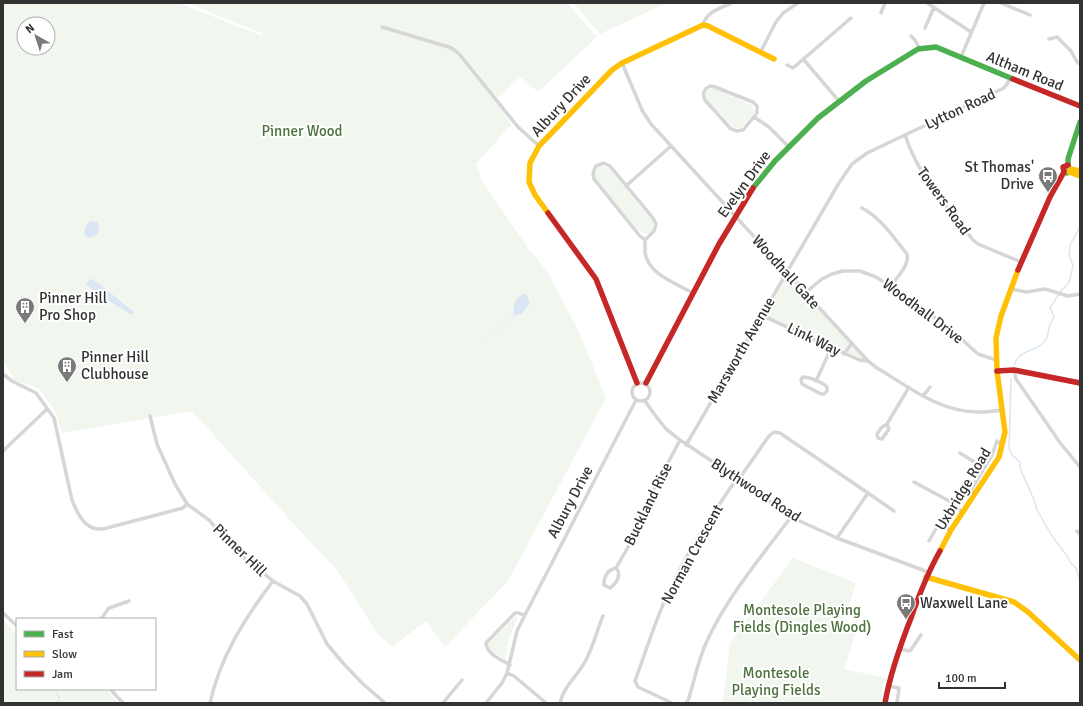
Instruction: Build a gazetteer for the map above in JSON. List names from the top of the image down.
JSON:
{
  "streets": {
    "street": [
      "Altham Road",
      "Albury Drive",
      "Lytton Road",
      "Evelyn Drive",
      "Towers Road",
      "Woodhall Gate",
      "Woodhall Drive",
      "Link Way",
      "Marsworth Avenue",
      "Uxbridge Road",
      "Blythwood Road",
      "Buckland Rise",
      "Pinner Hill",
      "Norman Crescent"
    ]
  },
  "crossings": [
    ["Altham Road", "Lytton Road"],
    ["Altham Road", "Evelyn Drive"],
    ["Albury Drive", "Evelyn Drive"],
    ["Albury Drive", "Woodhall Gate"],
    ["Albury Drive", "Blythwood Road"],
    ["Lytton Road", "Towers Road"],
    ["Lytton Road", "Marsworth Avenue"],
    ["Evelyn Drive", "Woodhall Gate"],
    ["Evelyn Drive", "Blythwood Road"],
    ["Towers Road", "Marsworth Avenue"],
    ["Towers Road", "Uxbridge Road"],
    ["Woodhall Gate", "Woodhall Drive"],
    ["Woodhall Gate", "Link Way"],
    ["Woodhall Gate", "Marsworth Avenue"],
    ["Woodhall Gate", "Uxbridge Road"],
    ["Woodhall Drive", "Uxbridge Road"],
    ["Link Way", "Marsworth Avenue"],
    ["Marsworth Avenue", "Blythwood Road"],
    ["Uxbridge Road", "Blythwood Road"],
    ["Blythwood Road", "Buckland Rise"],
    ["Blythwood Road", "Norman Crescent"]
  ],
  "parks": ["Pinner Wood", "Montesole Playing Fields (Dingles Wood)", "Montesole Playing Fields"],
  "places": {
    "bus stop": ["St Thomas' Drive", "Waxwell Lane"],
    "building": ["Pinner Hill Pro Shop", "Pinner Hill Clubhouse"]
  },
  "legend": ["Fast", "Slow", "Jam"],
  "scale_bar": "100 m",
  "north": "top left"
}
